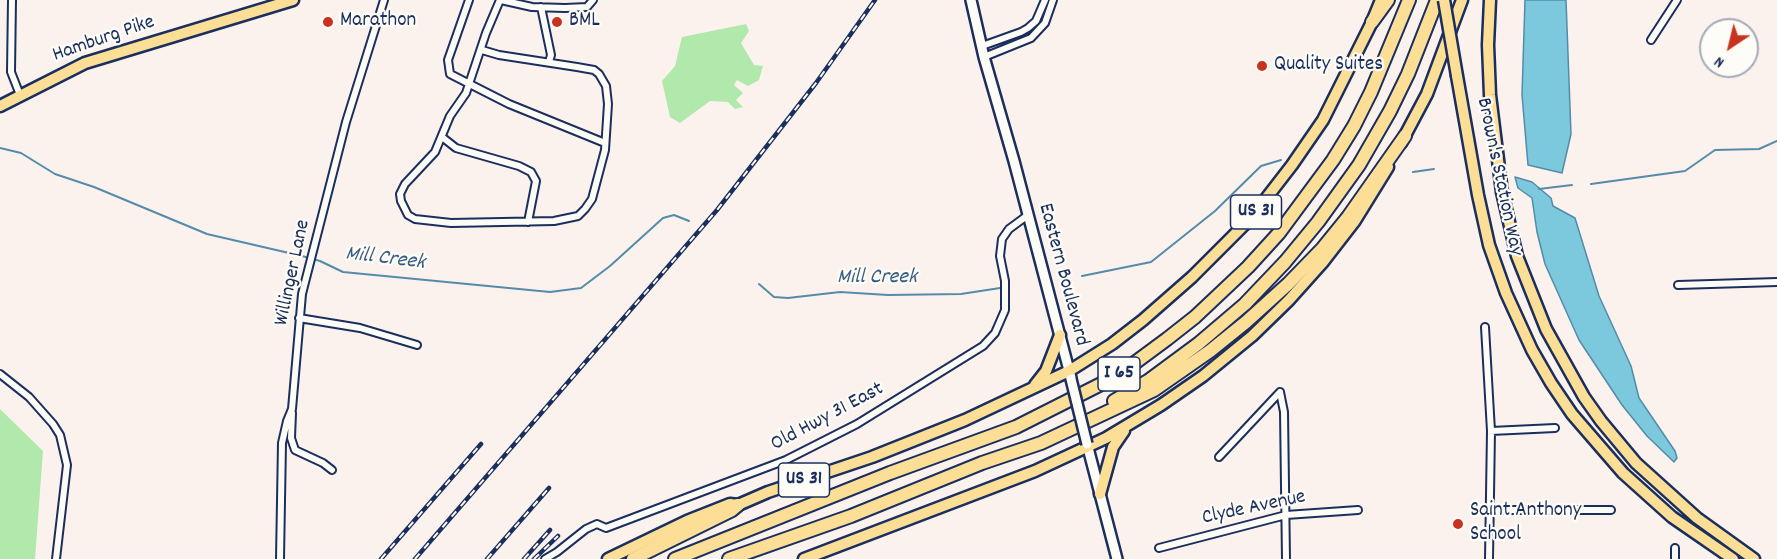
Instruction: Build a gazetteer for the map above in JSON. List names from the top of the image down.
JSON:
{
  "streets": {
    "highway": ["I 65"],
    "main road": [
      "Hamburg Pike",
      "Brown's Station Way",
      "US 31",
      "Eastern Boulevard"
    ],
    "street": ["Willinger Lane", "Old Hwy 31 East", "Clyde Avenue"]
  },
  "crossings": [
    ["US 31", "Eastern Boulevard"],
    ["Eastern Boulevard", "Old Hwy 31 East"]
  ],
  "water": ["Mill Creek"],
  "places": [
    "Marathon",
    "BML",
    "Quality Suites",
    "Saint Anthony School"
  ],
  "north": "bottom left"
}
